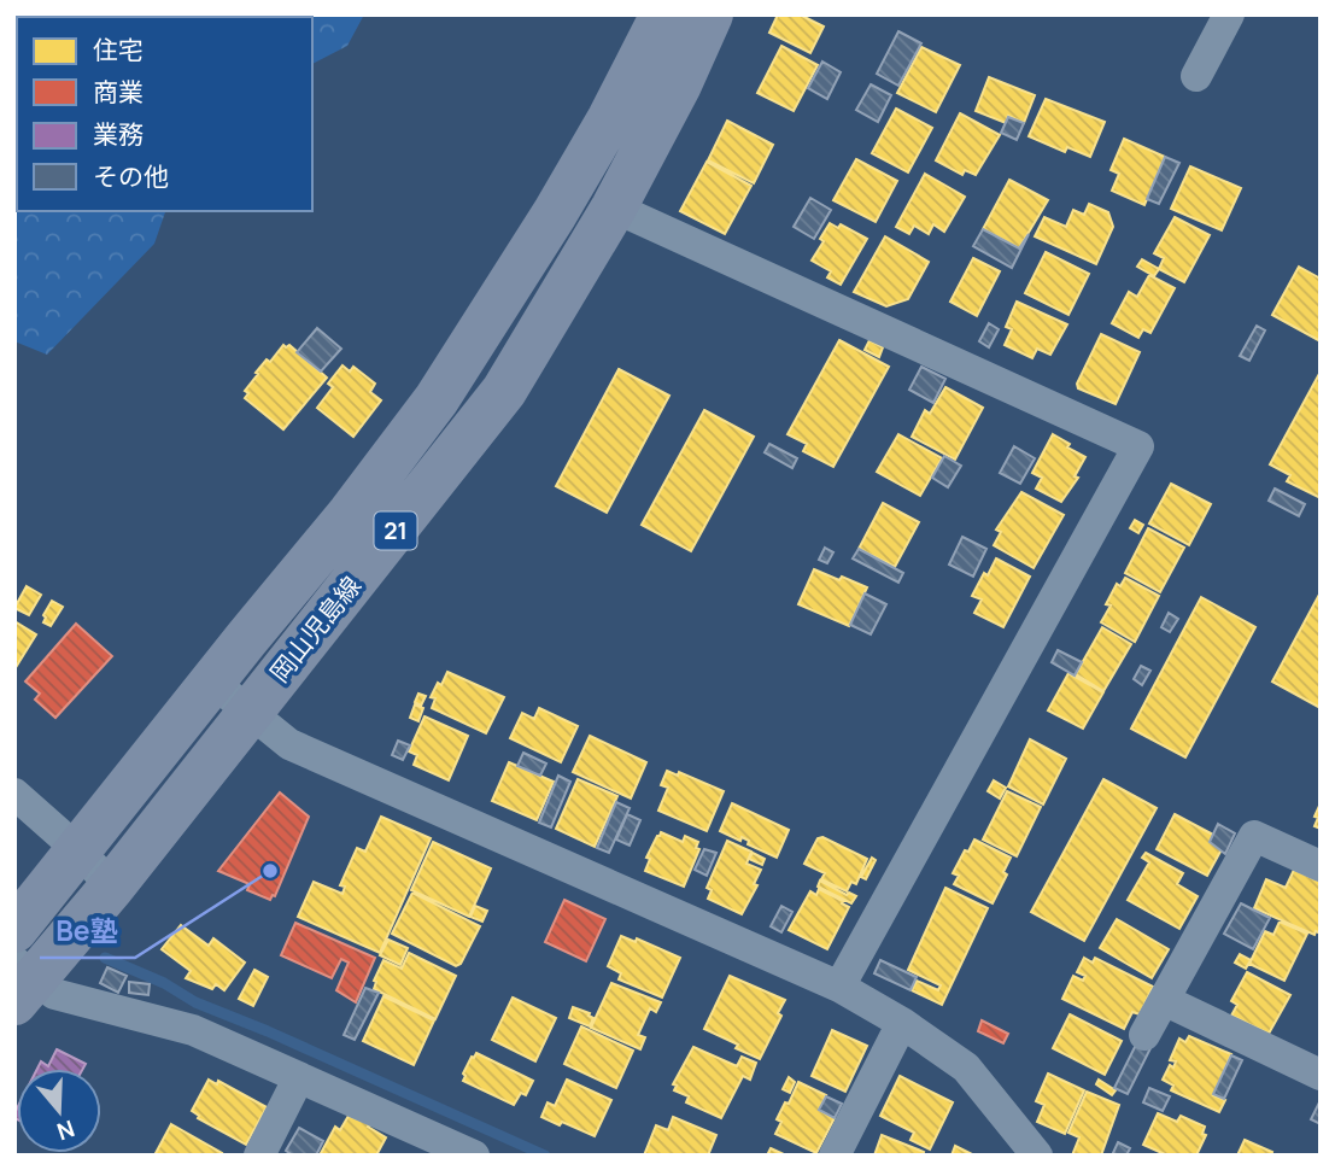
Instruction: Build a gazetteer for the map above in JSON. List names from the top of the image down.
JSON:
{
  "streets": {
    "main road": ["21", "岡山児島線"]
  },
  "places": ["Be塾"],
  "legend": [
    "住宅",
    "商業",
    "業務",
    "その他"
  ],
  "north": "bottom"
}
